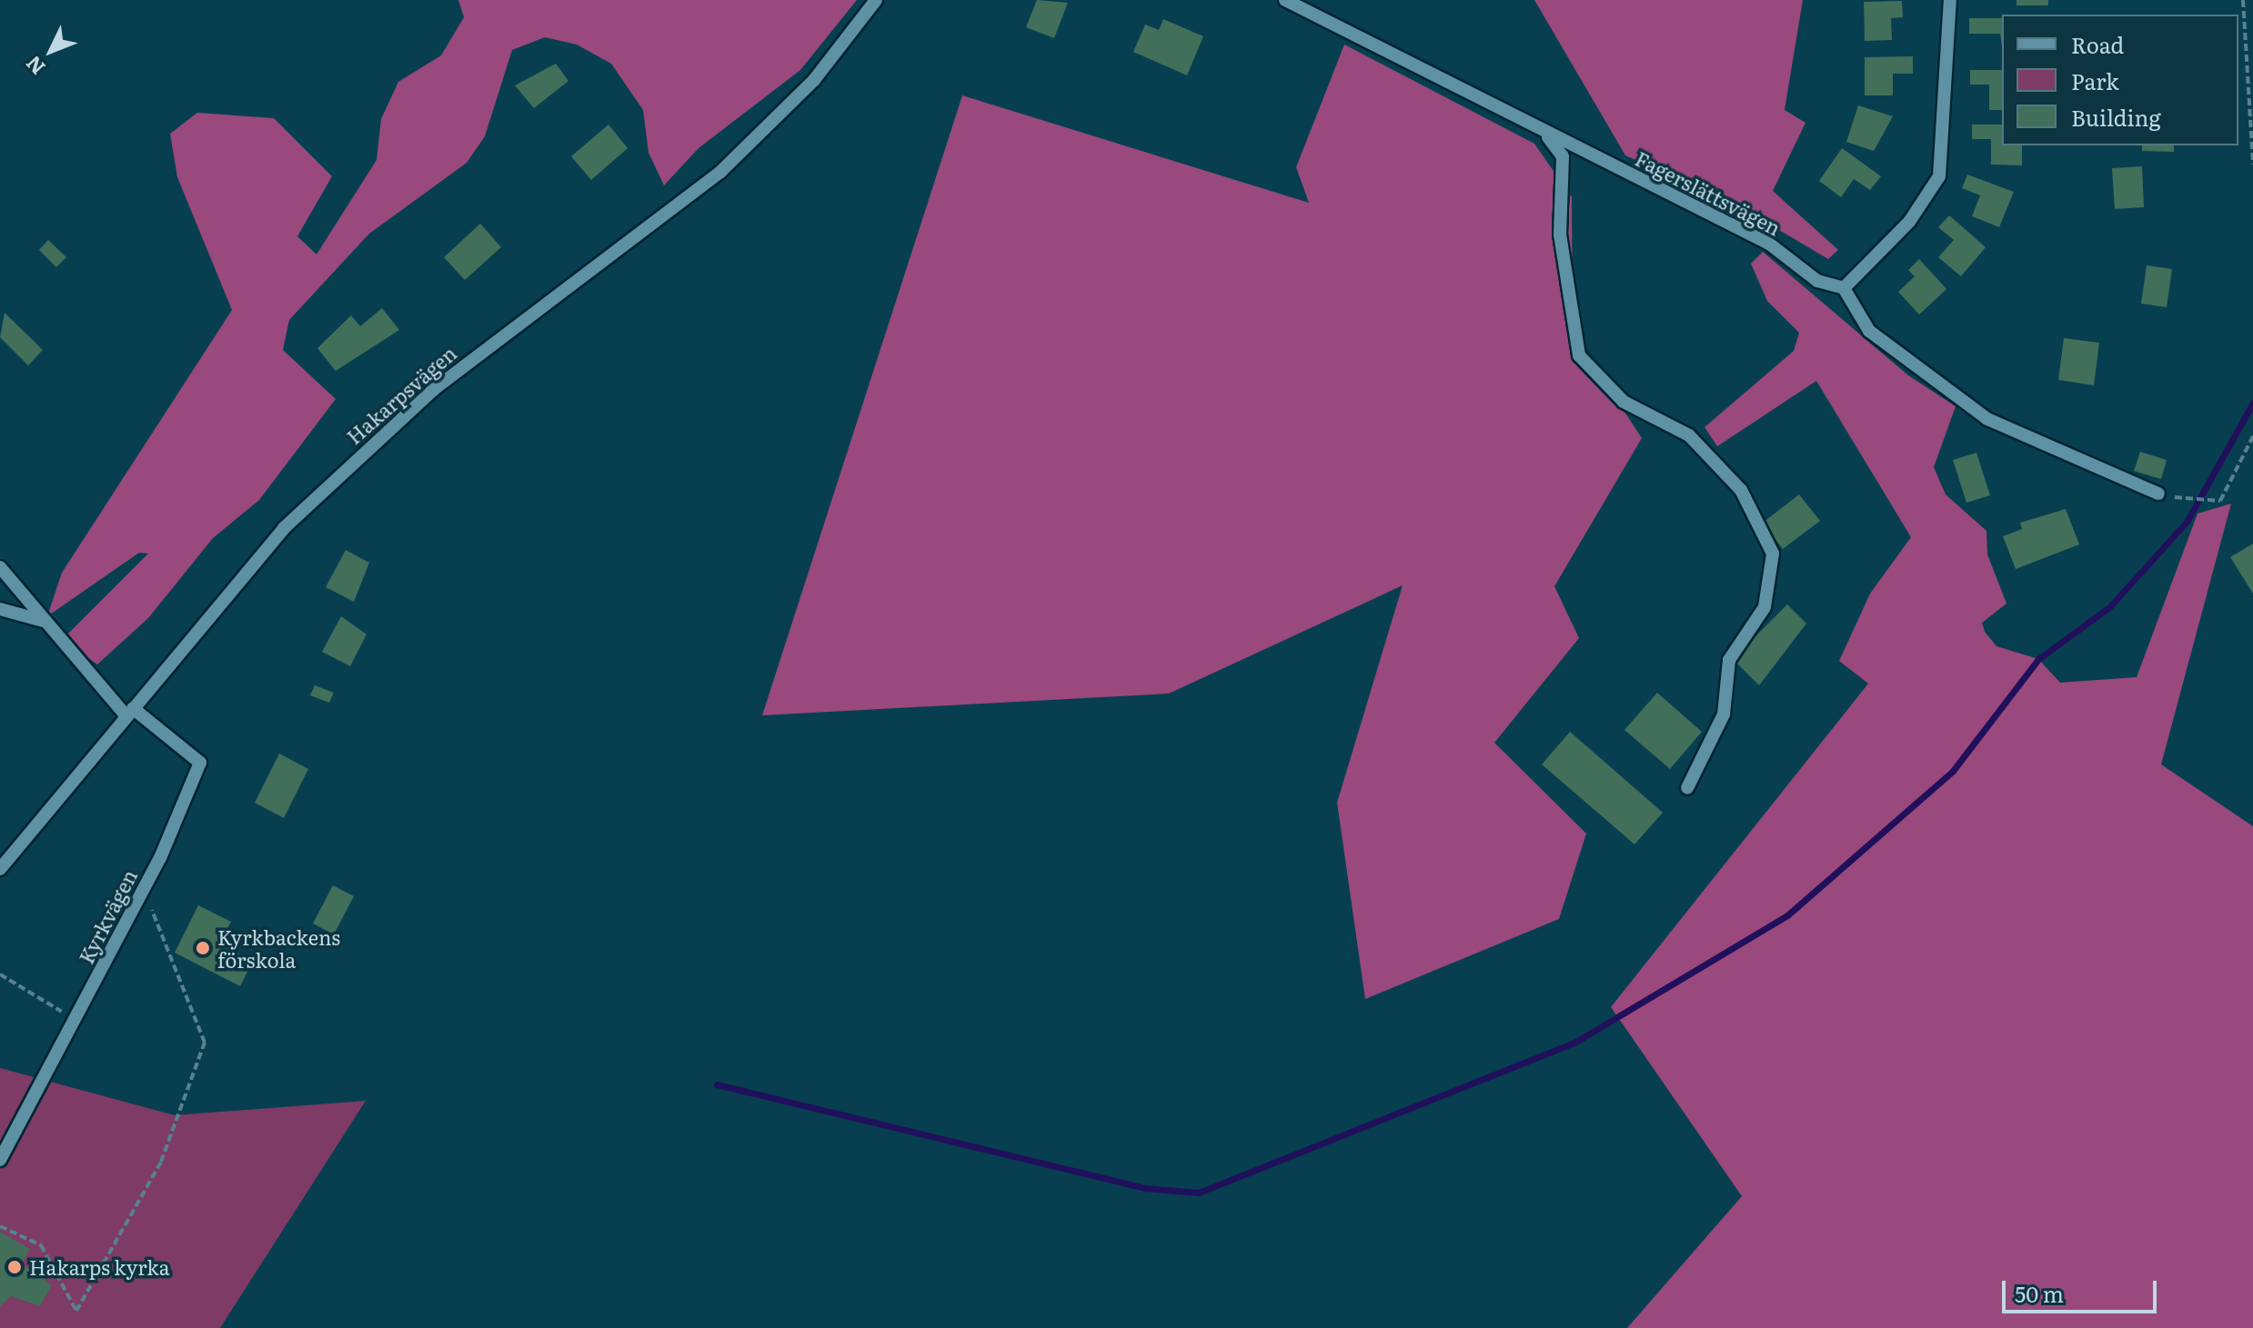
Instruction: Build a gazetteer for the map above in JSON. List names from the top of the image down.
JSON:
{
  "streets": {
    "street": ["Fagerslättsvägen", "Hakarpsvägen", "Kyrkvägen"]
  },
  "crossings": [
    ["Hakarpsvägen", "Kyrkvägen"]
  ],
  "places": ["Kyrkbackens förskola", "Hakarps kyrka"],
  "legend": ["Road", "Park", "Building"],
  "scale_bar": "50 m",
  "north": "bottom left"
}
